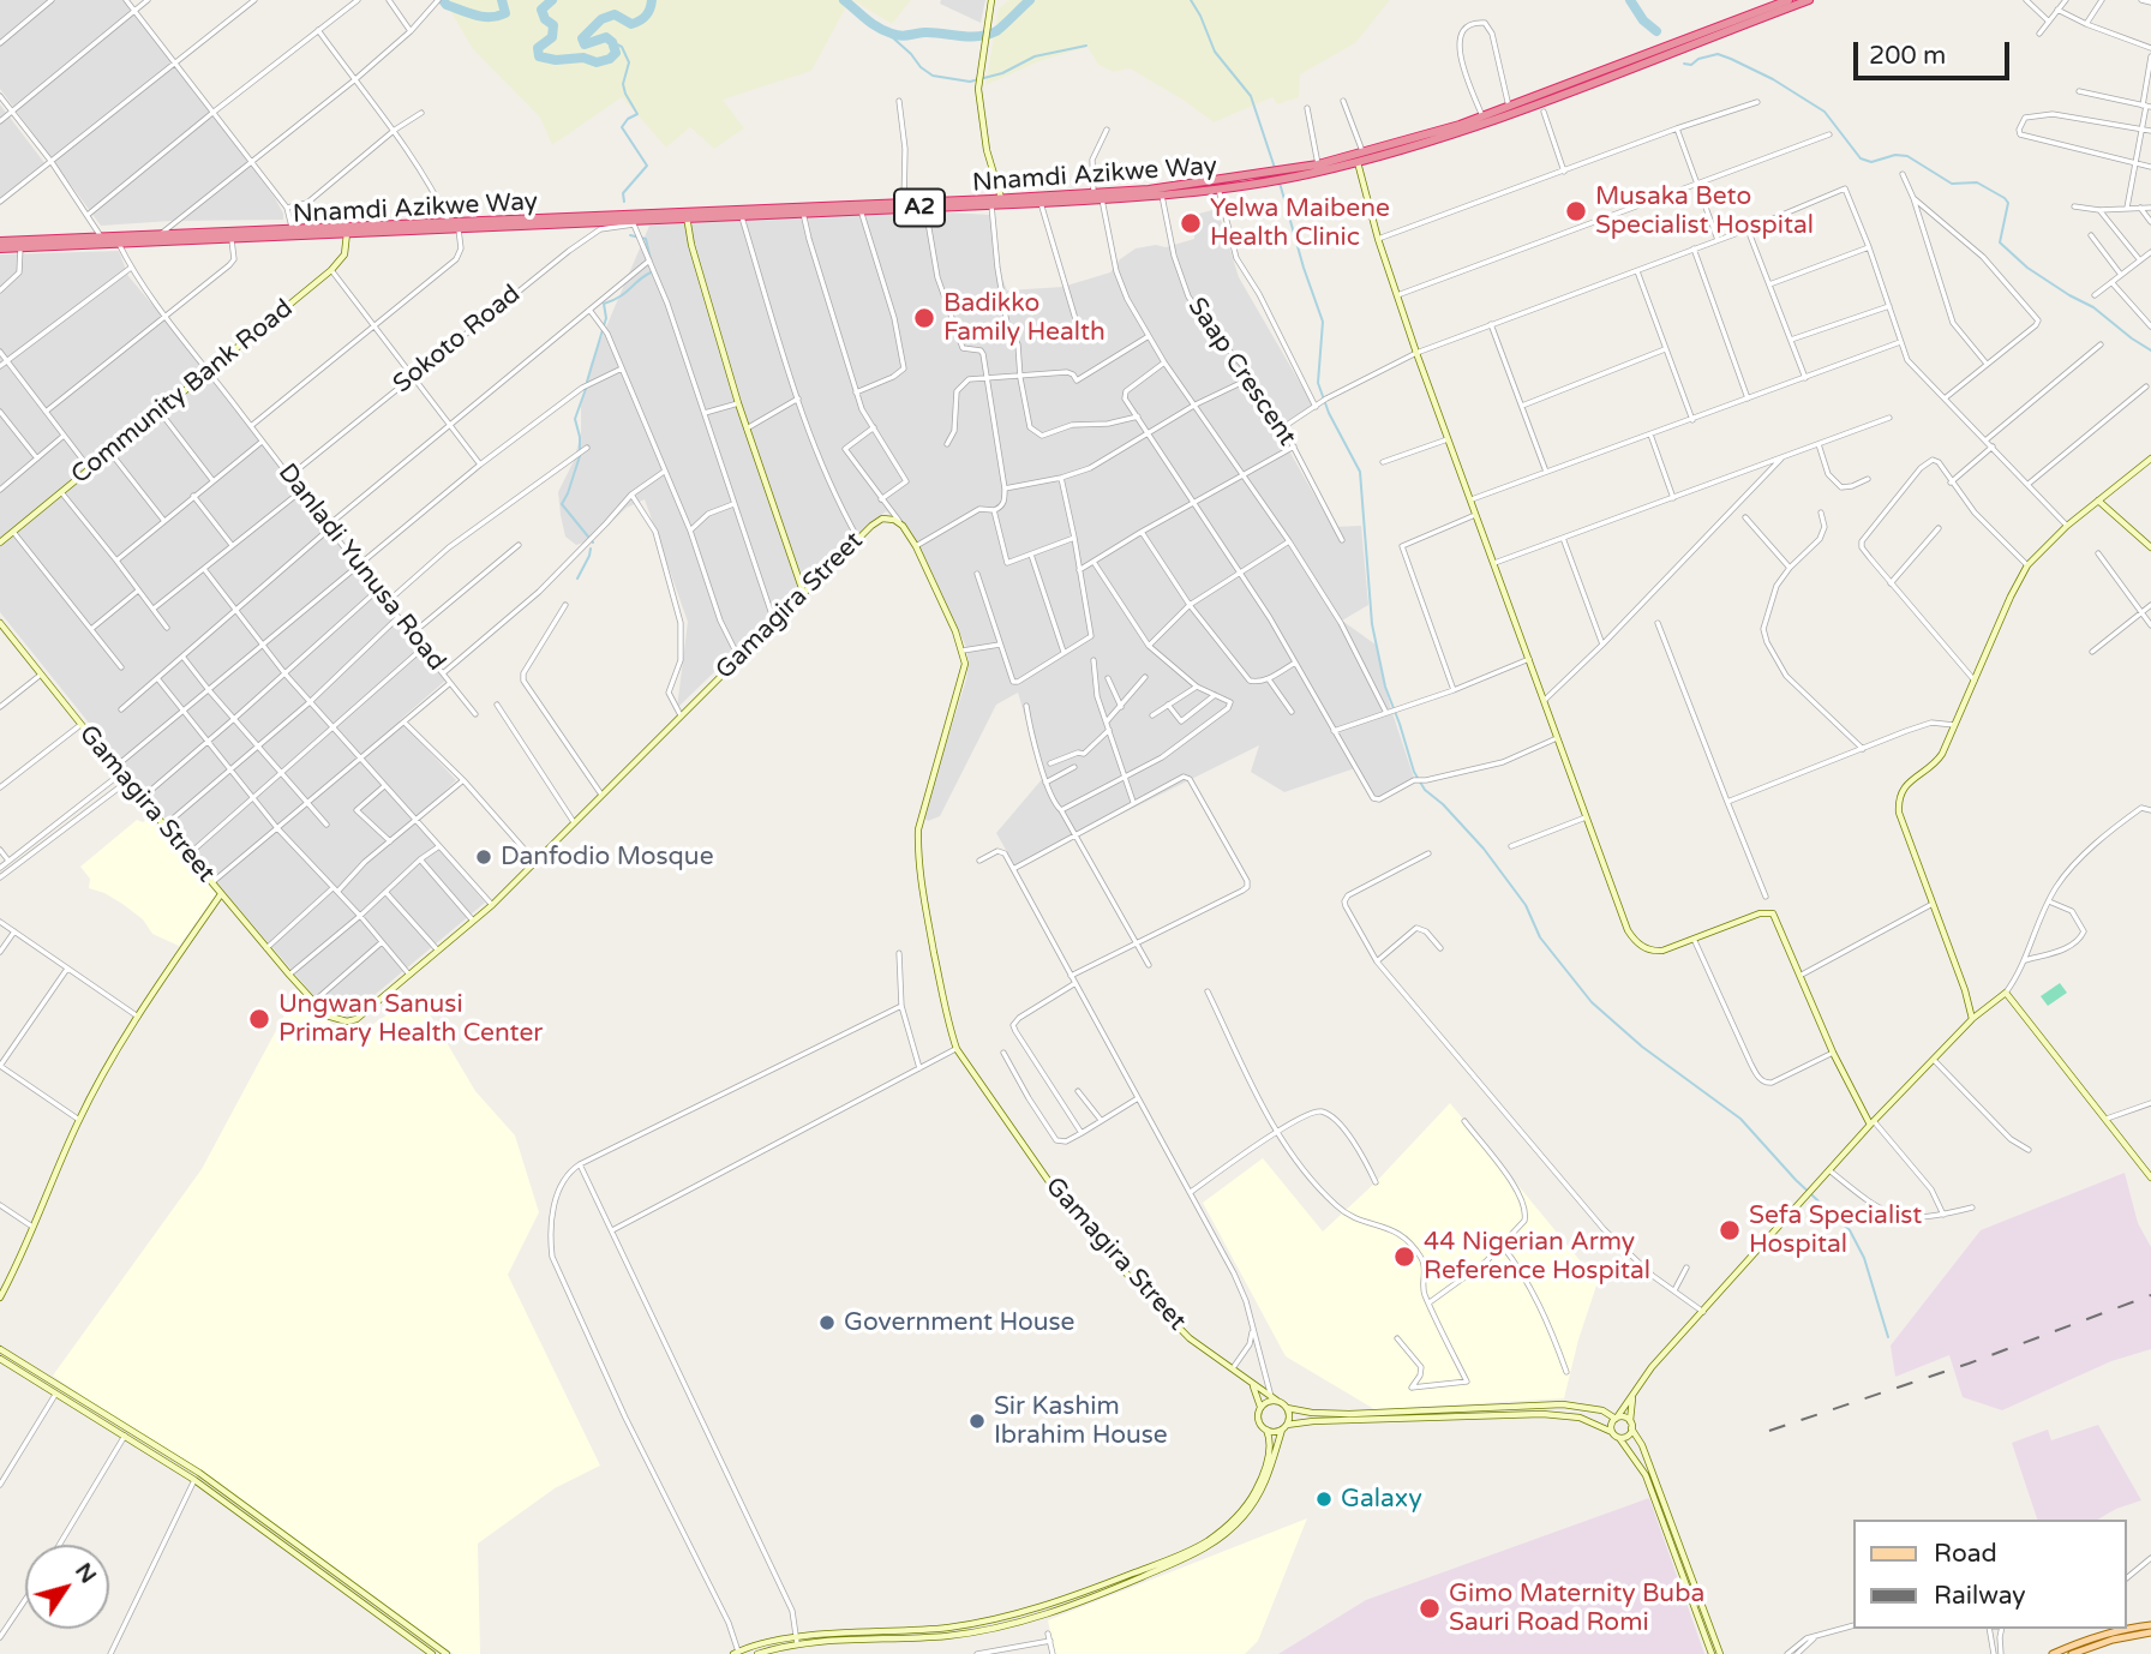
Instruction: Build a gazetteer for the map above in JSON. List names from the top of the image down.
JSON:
{
  "streets": {
    "highway": ["Nnamdi Azikwe Way", "A2"],
    "street": [
      "Sokoto Road",
      "Saap Crescent",
      "Community Bank Road",
      "Danladi Yunusa Road",
      "Gamagira Street"
    ]
  },
  "crossings": [
    ["Nnamdi Azikwe Way", "Saap Crescent"],
    ["Nnamdi Azikwe Way", "Community Bank Road"],
    ["Nnamdi Azikwe Way", "Danladi Yunusa Road"],
    ["Sokoto Road", "Danladi Yunusa Road"],
    ["Community Bank Road", "Danladi Yunusa Road"],
    ["Danladi Yunusa Road", "Gamagira Street"]
  ],
  "places": [
    "Musaka Beto Specialist Hospital",
    "Yelwa Maibene Health Clinic",
    "Badikko Family Health",
    "Danfodio Mosque",
    "Ungwan Sanusi Primary Health Center",
    "Sefa Specialist Hospital",
    "44 Nigerian Army Reference Hospital",
    "Government House",
    "Sir Kashim Ibrahim House",
    "Galaxy",
    "Gimo Maternity Buba Sauri Road Romi"
  ],
  "legend": ["Road", "Railway"],
  "scale_bar": "200 m",
  "north": "top right"
}
